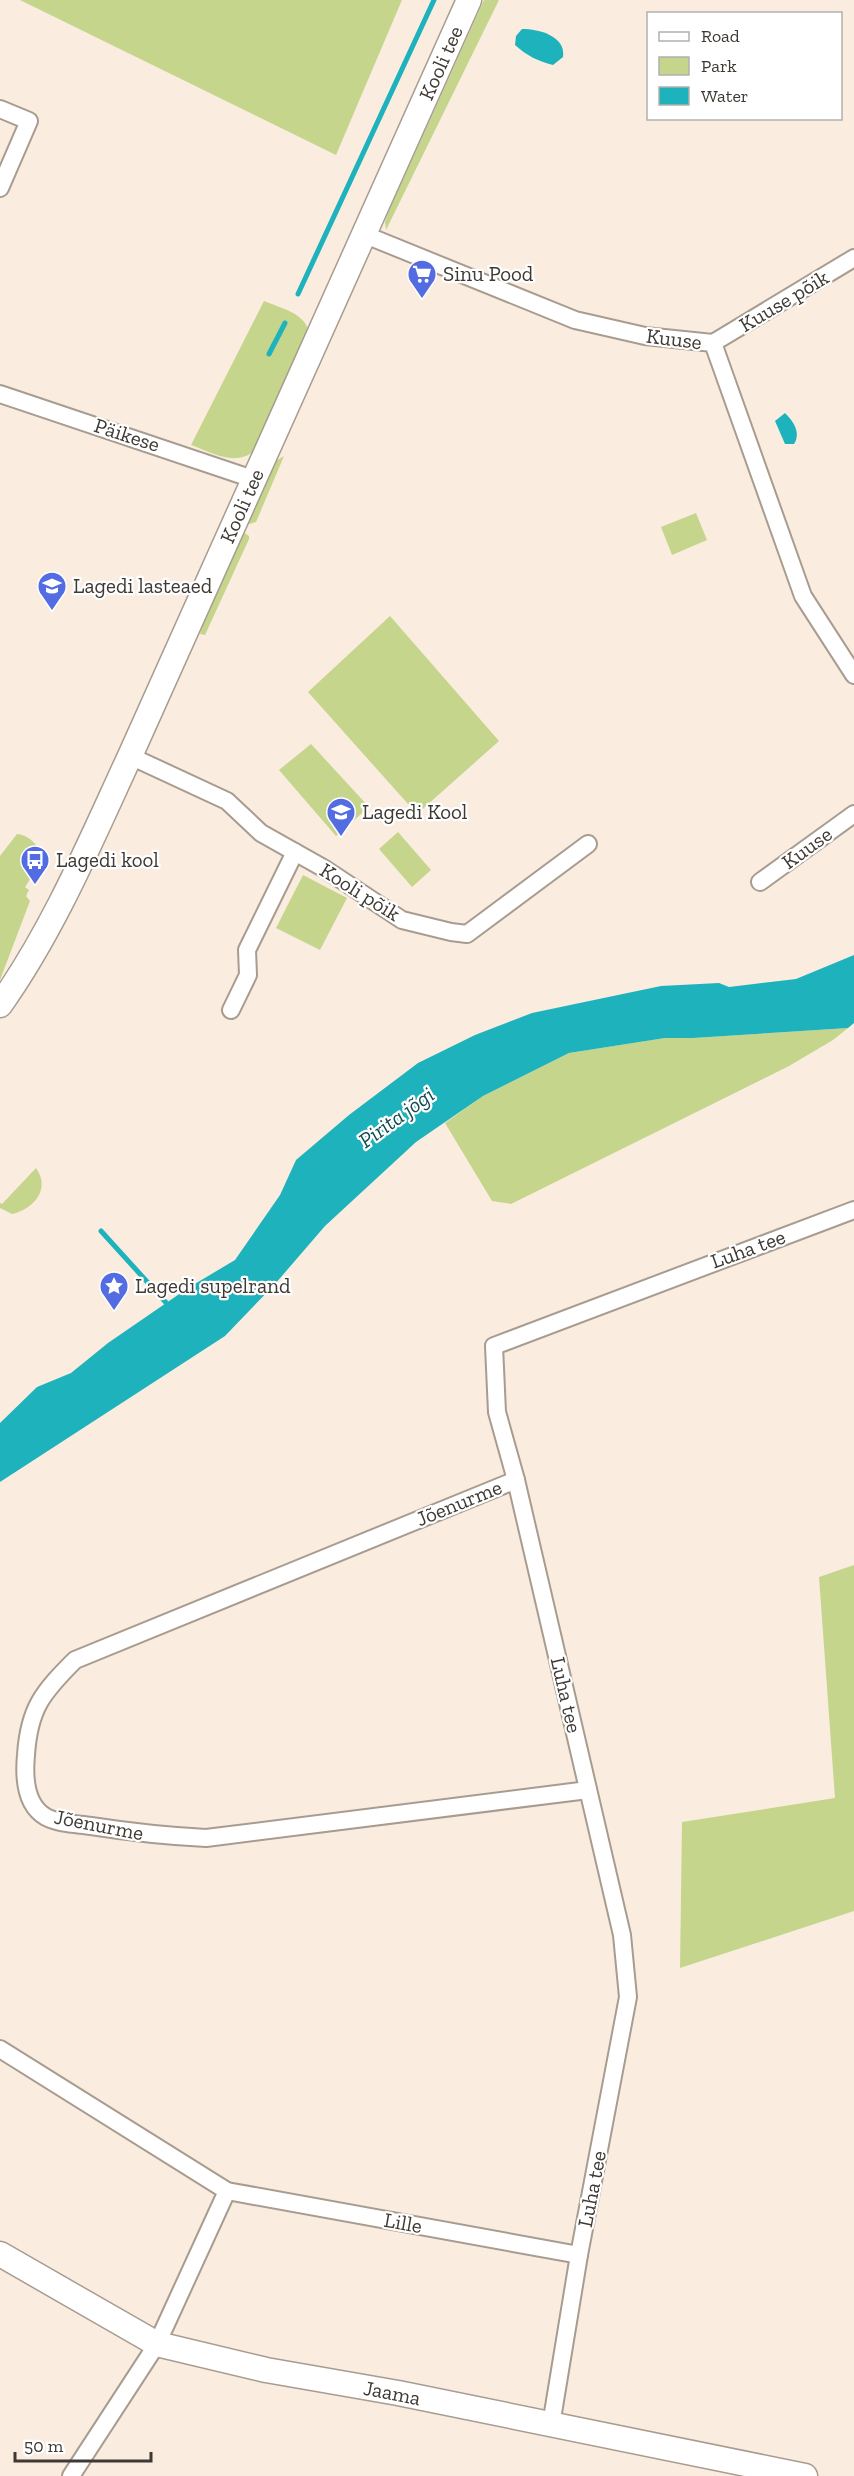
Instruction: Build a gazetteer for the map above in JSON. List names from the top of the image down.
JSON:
{
  "streets": {
    "street": [
      "Kooli tee",
      "Kuuse põik",
      "Kuuse",
      "Päikese",
      "Kooli põik",
      "Luha tee",
      "Jõenurme",
      "Lille",
      "Jaama"
    ]
  },
  "crossings": [
    ["Kooli tee", "Kuuse"],
    ["Kooli tee", "Päikese"],
    ["Kooli tee", "Kooli põik"],
    ["Kuuse põik", "Kuuse"],
    ["Luha tee", "Jõenurme"],
    ["Luha tee", "Lille"],
    ["Luha tee", "Jaama"]
  ],
  "water": ["Pirita jõgi"],
  "places": {
    "supermarket": ["Sinu Pood"],
    "school or university": ["Lagedi lasteaed", "Lagedi Kool"],
    "bus stop": ["Lagedi kool"],
    "place": ["Lagedi supelrand"]
  },
  "legend": ["Road", "Park", "Water"],
  "scale_bar": "50 m"
}
